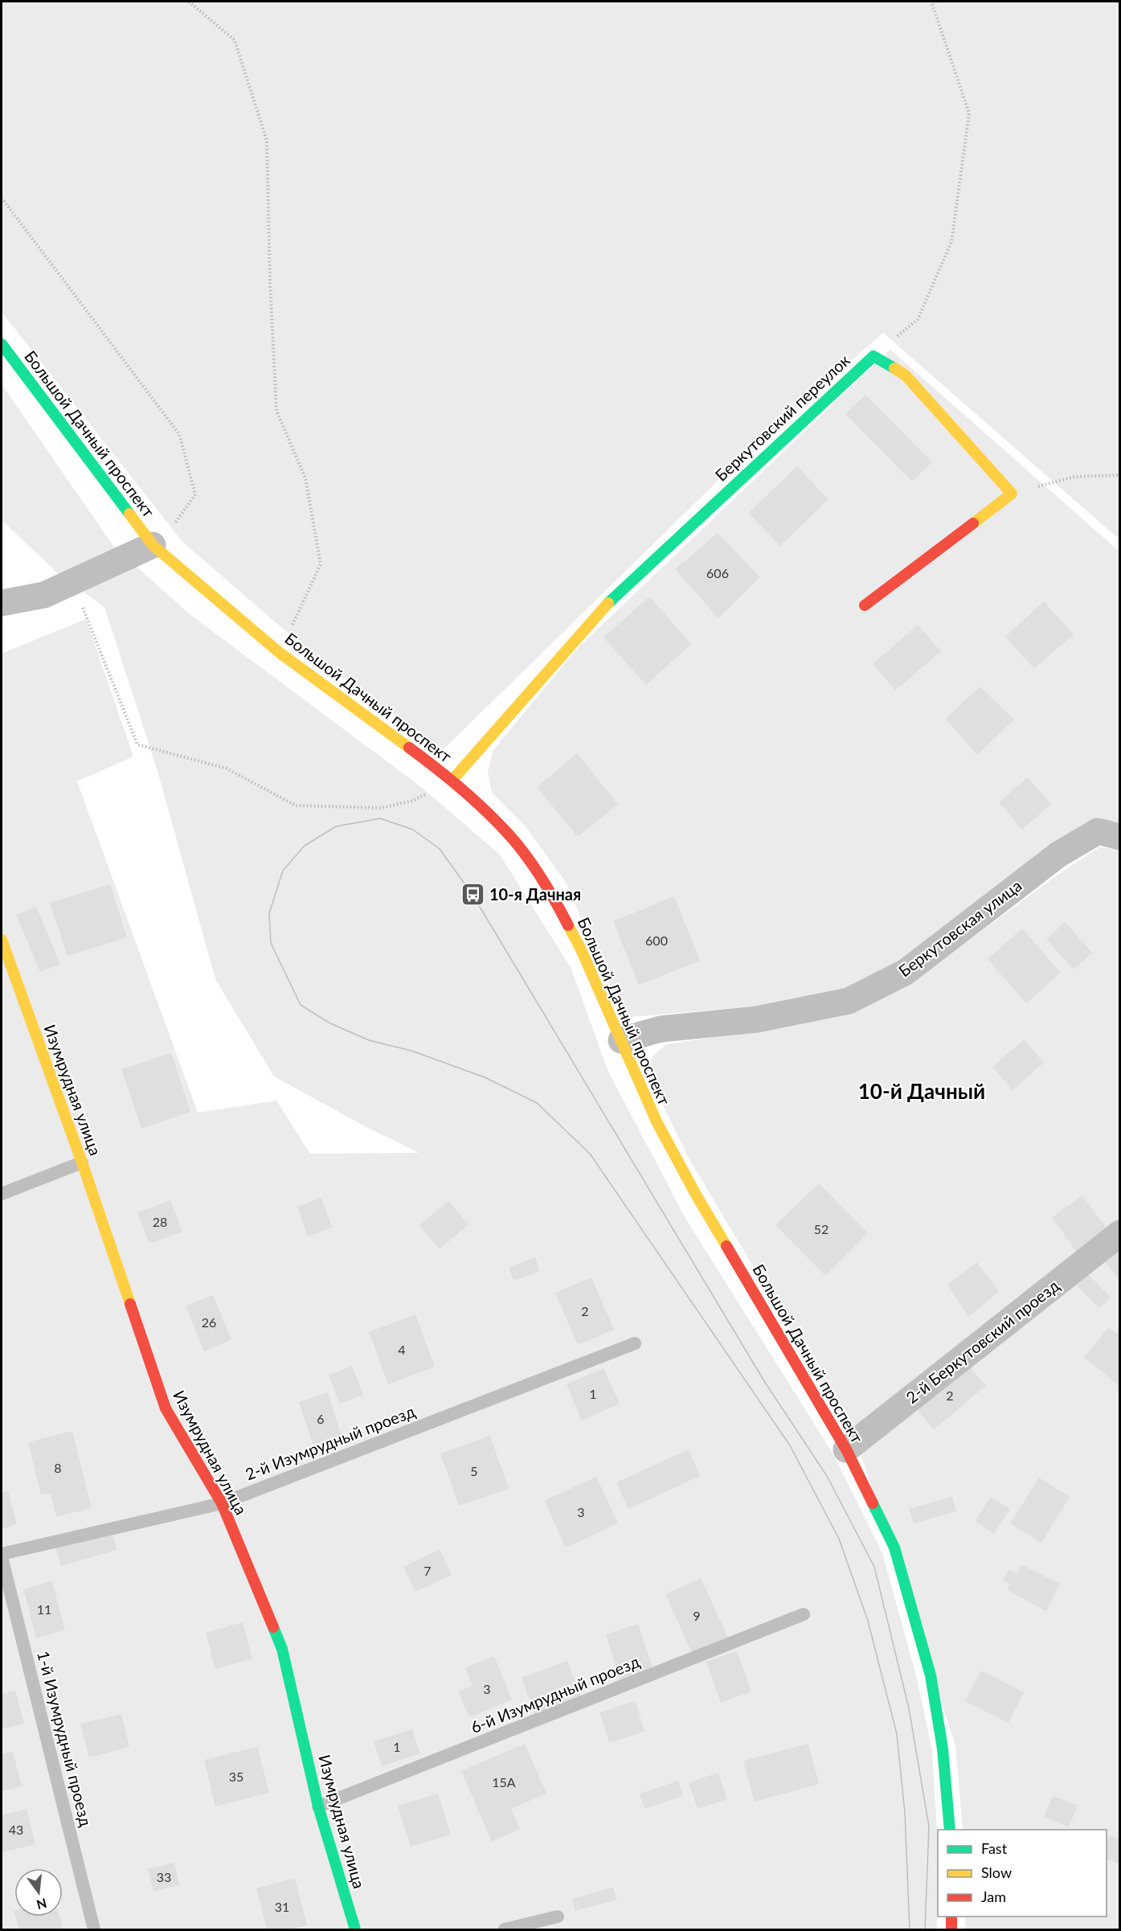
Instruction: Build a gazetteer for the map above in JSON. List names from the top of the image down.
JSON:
{
  "streets": {
    "street": [
      "Беркутовский переулок",
      "Большой Дачный проспект",
      "Беркутовская улица",
      "Изумрудная улица",
      "2-й Беркутовский проезд"
    ],
    "lane": ["2-й Изумрудный проезд", "6-й Изумрудный проезд", "1-й Изумрудный проезд"]
  },
  "crossings": [
    ["Беркутовский переулок", "Большой Дачный проспект"],
    ["Большой Дачный проспект", "Беркутовская улица"],
    ["Большой Дачный проспект", "2-й Беркутовский проезд"],
    ["Изумрудная улица", "2-й Изумрудный проезд"],
    ["Изумрудная улица", "6-й Изумрудный проезд"],
    ["2-й Изумрудный проезд", "1-й Изумрудный проезд"]
  ],
  "districts": ["10-й Дачный"],
  "places": {
    "bus stop": ["10-я Дачная"]
  },
  "house_numbers": [
    "606",
    "600",
    "28",
    "52",
    "2",
    "26",
    "4",
    "1",
    "2",
    "6",
    "8",
    "5",
    "3",
    "7",
    "11",
    "9",
    "3",
    "1",
    "35",
    "15А",
    "43",
    "33",
    "31"
  ],
  "legend": ["Fast", "Slow", "Jam"],
  "north": "bottom"
}
